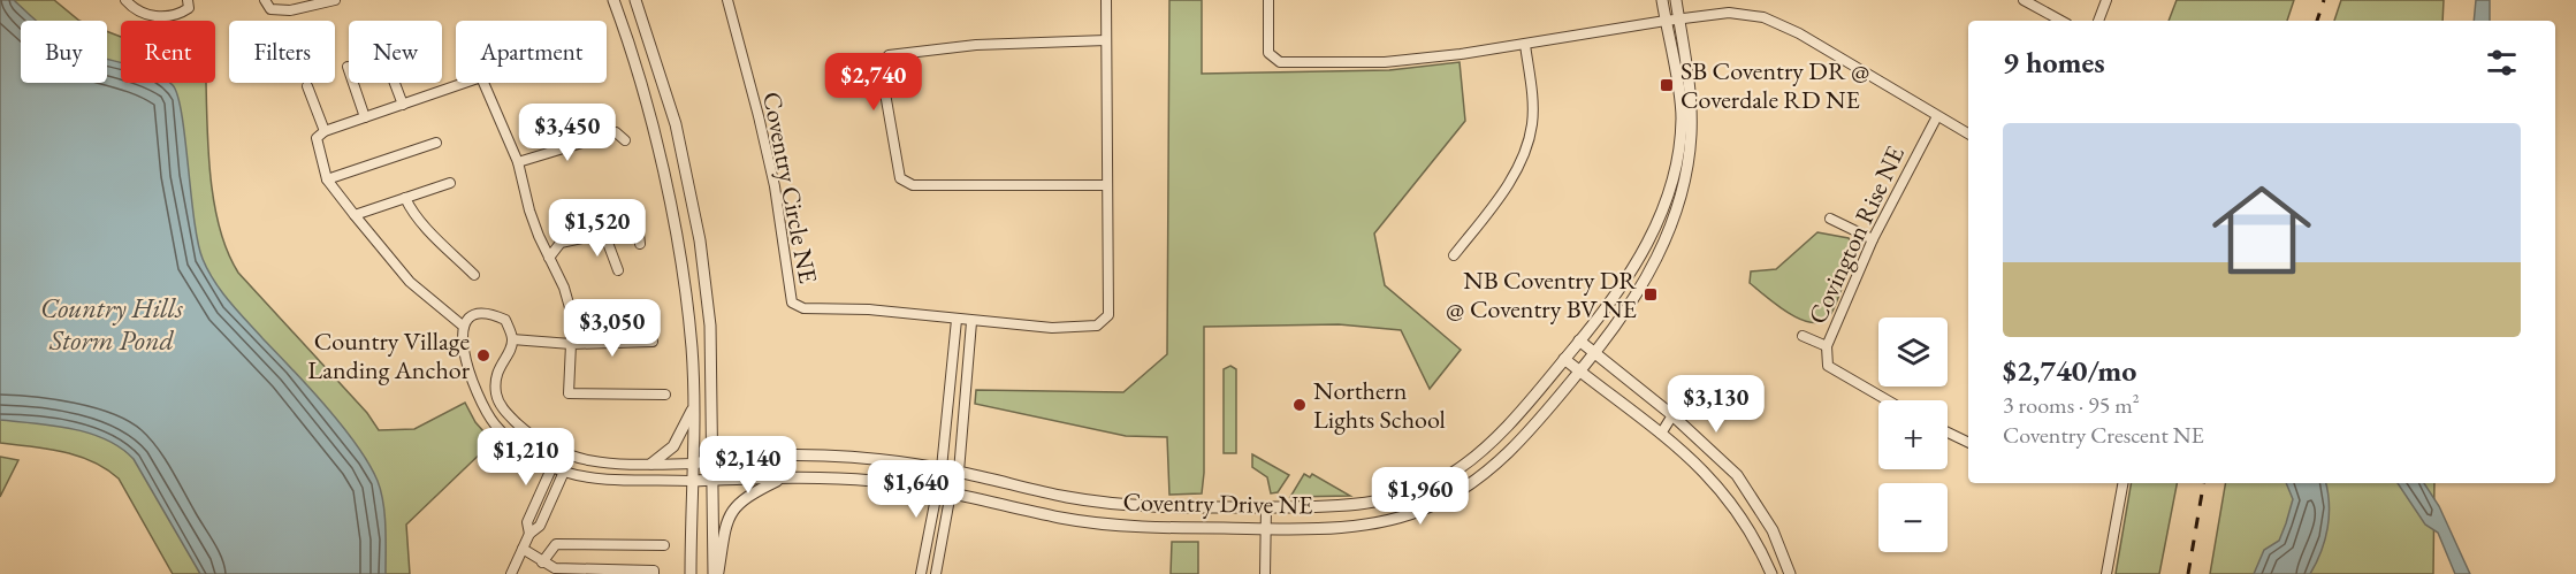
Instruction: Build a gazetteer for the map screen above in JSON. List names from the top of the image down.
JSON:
{
  "streets": {
    "street": ["Coventry Circle NE", "Covington Rise NE", "Coventry Drive NE"]
  },
  "water": ["Country Hills Storm Pond"],
  "places": {
    "transit": ["SB Coventry DR @ Coverdale RD NE", "NB Coventry DR @ Coventry BV NE"],
    "other": ["Country Village Landing Anchor", "Northern Lights School"]
  },
  "page": {
    "chip": [
      "Buy",
      "Rent",
      "Filters",
      "New",
      "Apartment"
    ],
    "heading": "9 homes",
    "price": [
      "$2,740",
      "$3,450",
      "$1,520",
      "$3,050",
      "$3,130",
      "$1,210",
      "$2,140",
      "$1,640",
      "$1,960"
    ],
    "list": [
      {
        "name": "$2,740/mo",
        "note": "3 rooms · 95 m² · Coventry Crescent NE"
      }
    ],
    "map_buttons": ["+", "−"]
  }
}
